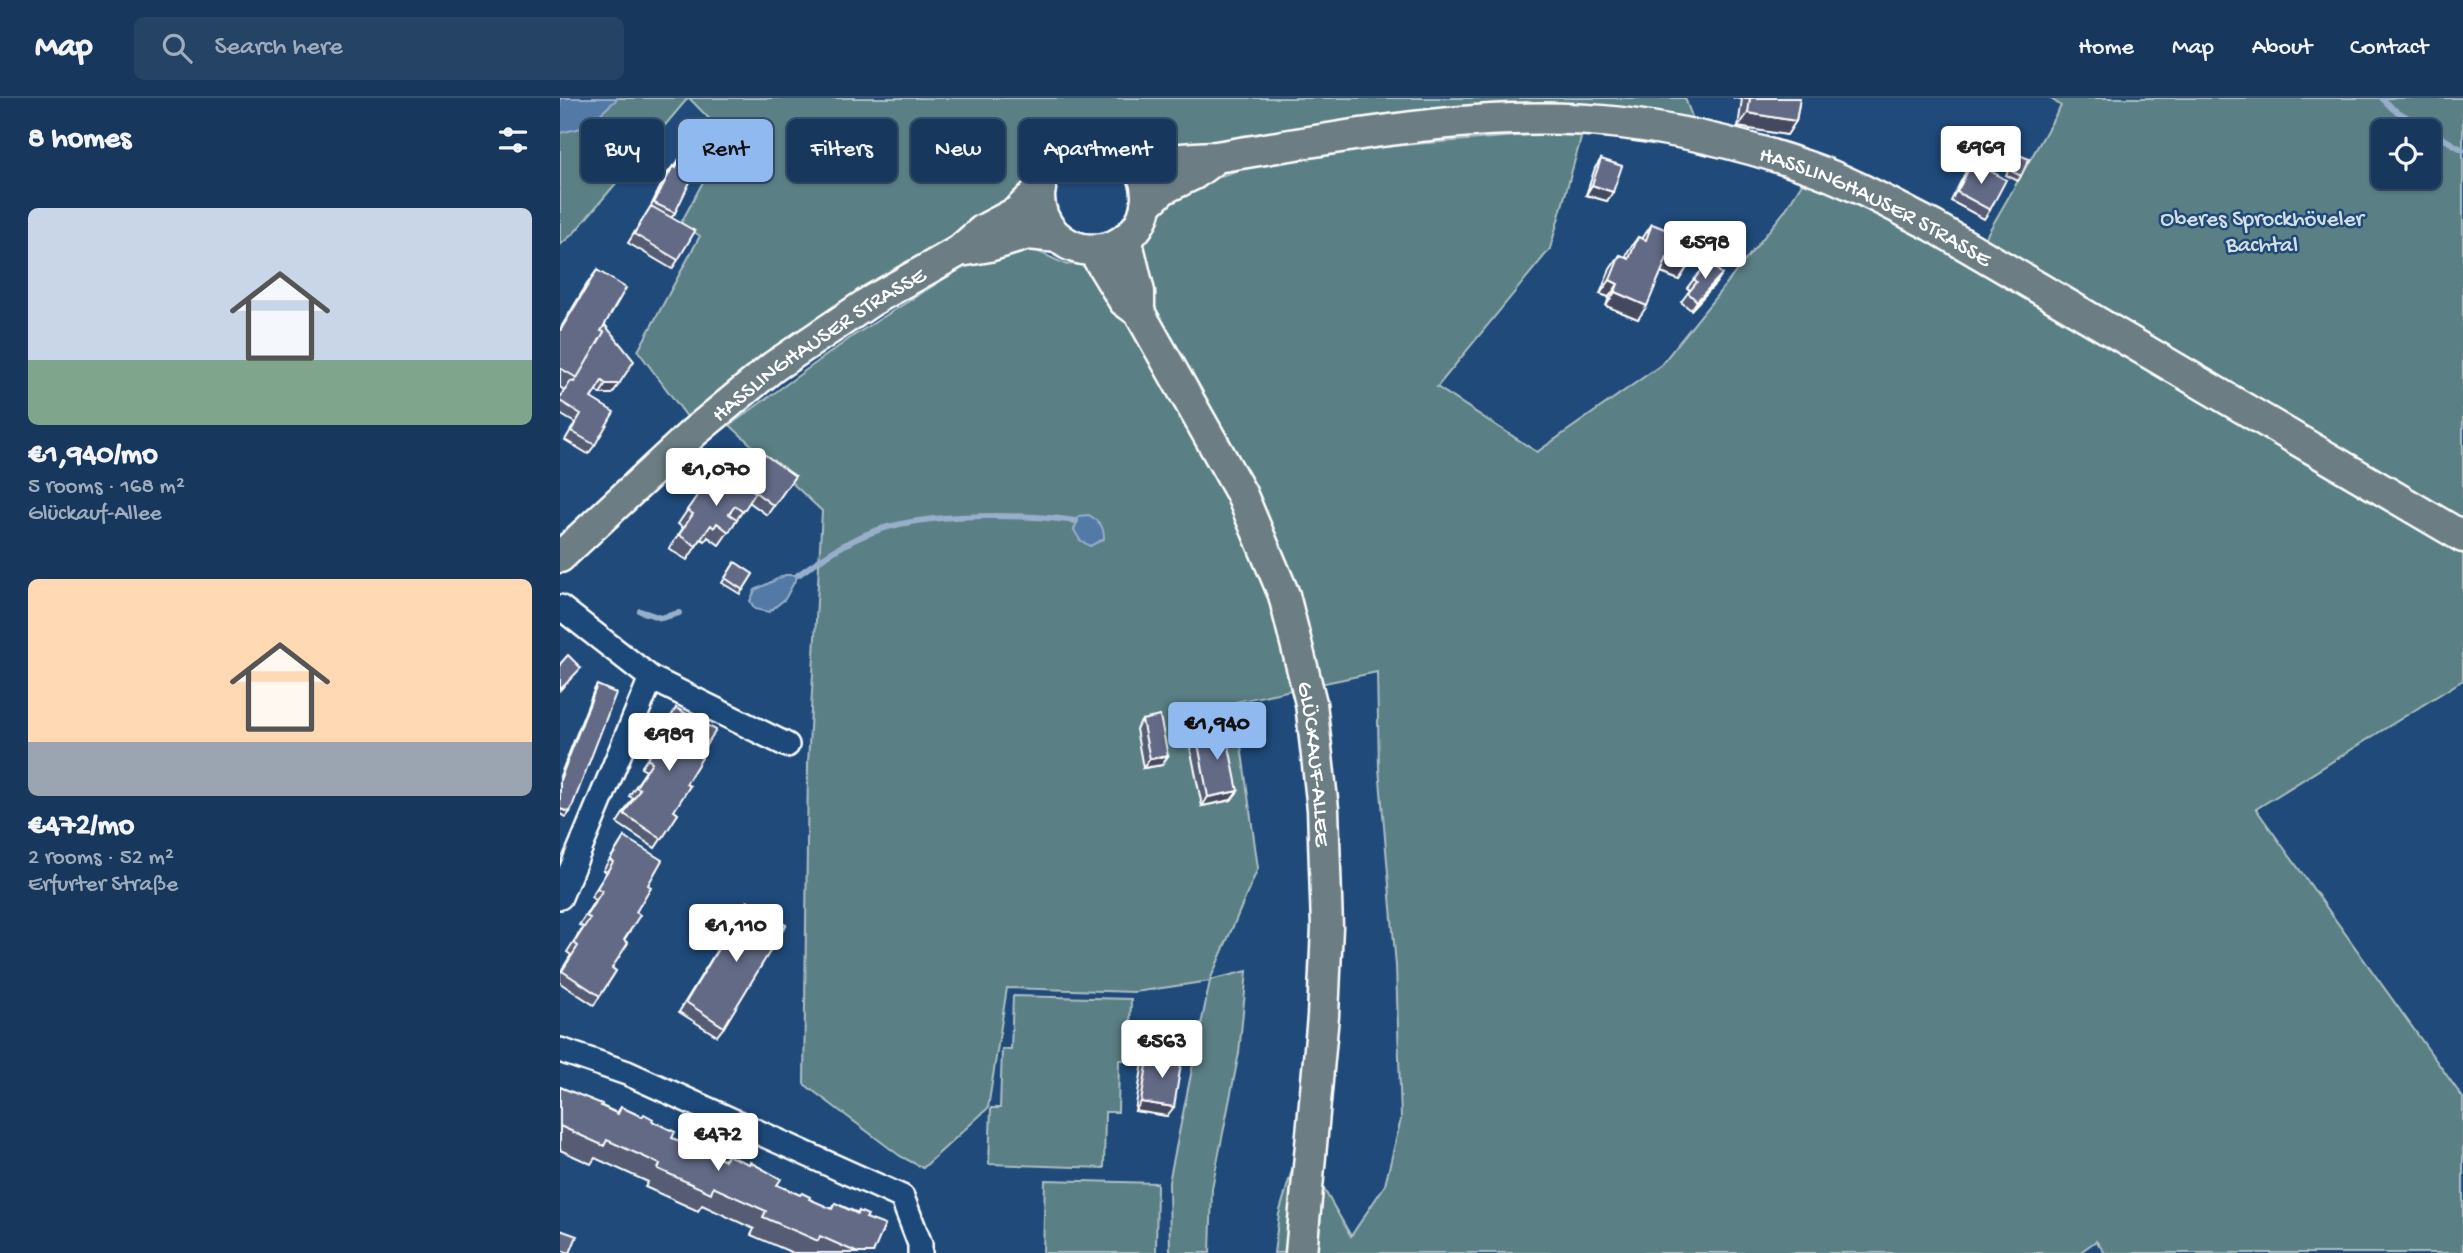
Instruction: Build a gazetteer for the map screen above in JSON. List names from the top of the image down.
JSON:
{
  "streets": {
    "main road": ["HASSLINGHAUSER STRASSE", "GLÜCKAUF-ALLEE"]
  },
  "parks": ["Oberes Sprockhöveler Bachtal"],
  "page": {
    "header": "Map",
    "search": "Search here",
    "nav": [
      "Home",
      "Map",
      "About",
      "Contact"
    ],
    "heading": "8 homes",
    "chip": [
      "Buy",
      "Rent",
      "Filters",
      "New",
      "Apartment"
    ],
    "price": [
      "€969",
      "€598",
      "€1,070",
      "€1,940",
      "€989",
      "€1,110",
      "€563",
      "€472"
    ],
    "list": [
      {
        "name": "€1,940/mo",
        "note": "5 rooms · 168 m² · Glückauf-Allee"
      },
      {
        "name": "€472/mo",
        "note": "2 rooms · 52 m² · Erfurter Straße"
      }
    ]
  }
}
